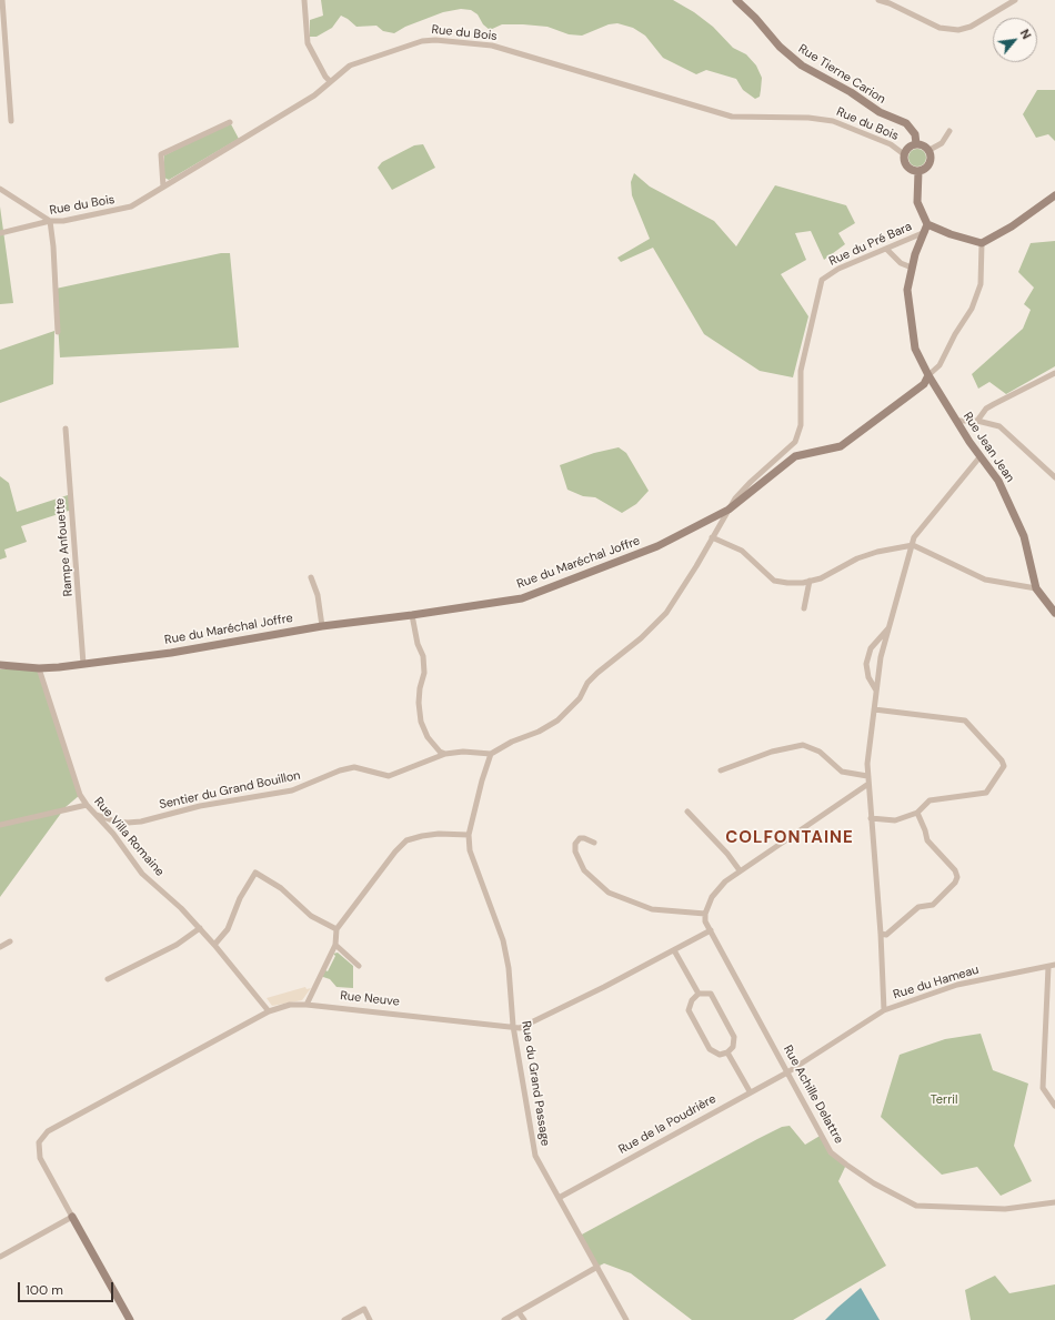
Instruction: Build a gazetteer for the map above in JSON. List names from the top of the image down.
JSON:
{
  "streets": {
    "street": [
      "Rue du Bois",
      "Rue Tierne Carion",
      "Rue du Pré Bara",
      "Rue Jean Jean",
      "Rampe Anfouette",
      "Rue du Maréchal Joffre",
      "Sentier du Grand Bouillon",
      "Rue Villa Romaine",
      "Rue du Hameau",
      "Rue Neuve",
      "Rue du Grand Passage",
      "Rue Achille Delattre",
      "Rue de la Poudrière"
    ]
  },
  "crossings": [
    ["Rue du Bois", "Rue Tierne Carion"],
    ["Rue du Pré Bara", "Rue Jean Jean"],
    ["Rue du Pré Bara", "Rue du Maréchal Joffre"],
    ["Rue du Pré Bara", "Sentier du Grand Bouillon"],
    ["Rue Jean Jean", "Rue du Maréchal Joffre"],
    ["Rampe Anfouette", "Rue du Maréchal Joffre"],
    ["Rue du Maréchal Joffre", "Rue Villa Romaine"],
    ["Sentier du Grand Bouillon", "Rue Villa Romaine"],
    ["Rue Villa Romaine", "Rue Neuve"],
    ["Rue du Hameau", "Rue Achille Delattre"],
    ["Rue du Hameau", "Rue de la Poudrière"],
    ["Rue Neuve", "Rue du Grand Passage"],
    ["Rue Neuve", "Rue Achille Delattre"],
    ["Rue du Grand Passage", "Rue de la Poudrière"],
    ["Rue Achille Delattre", "Rue de la Poudrière"]
  ],
  "districts": ["COLFONTAINE"],
  "parks": ["Terril"],
  "scale_bar": "100 m",
  "north": "top right"
}
